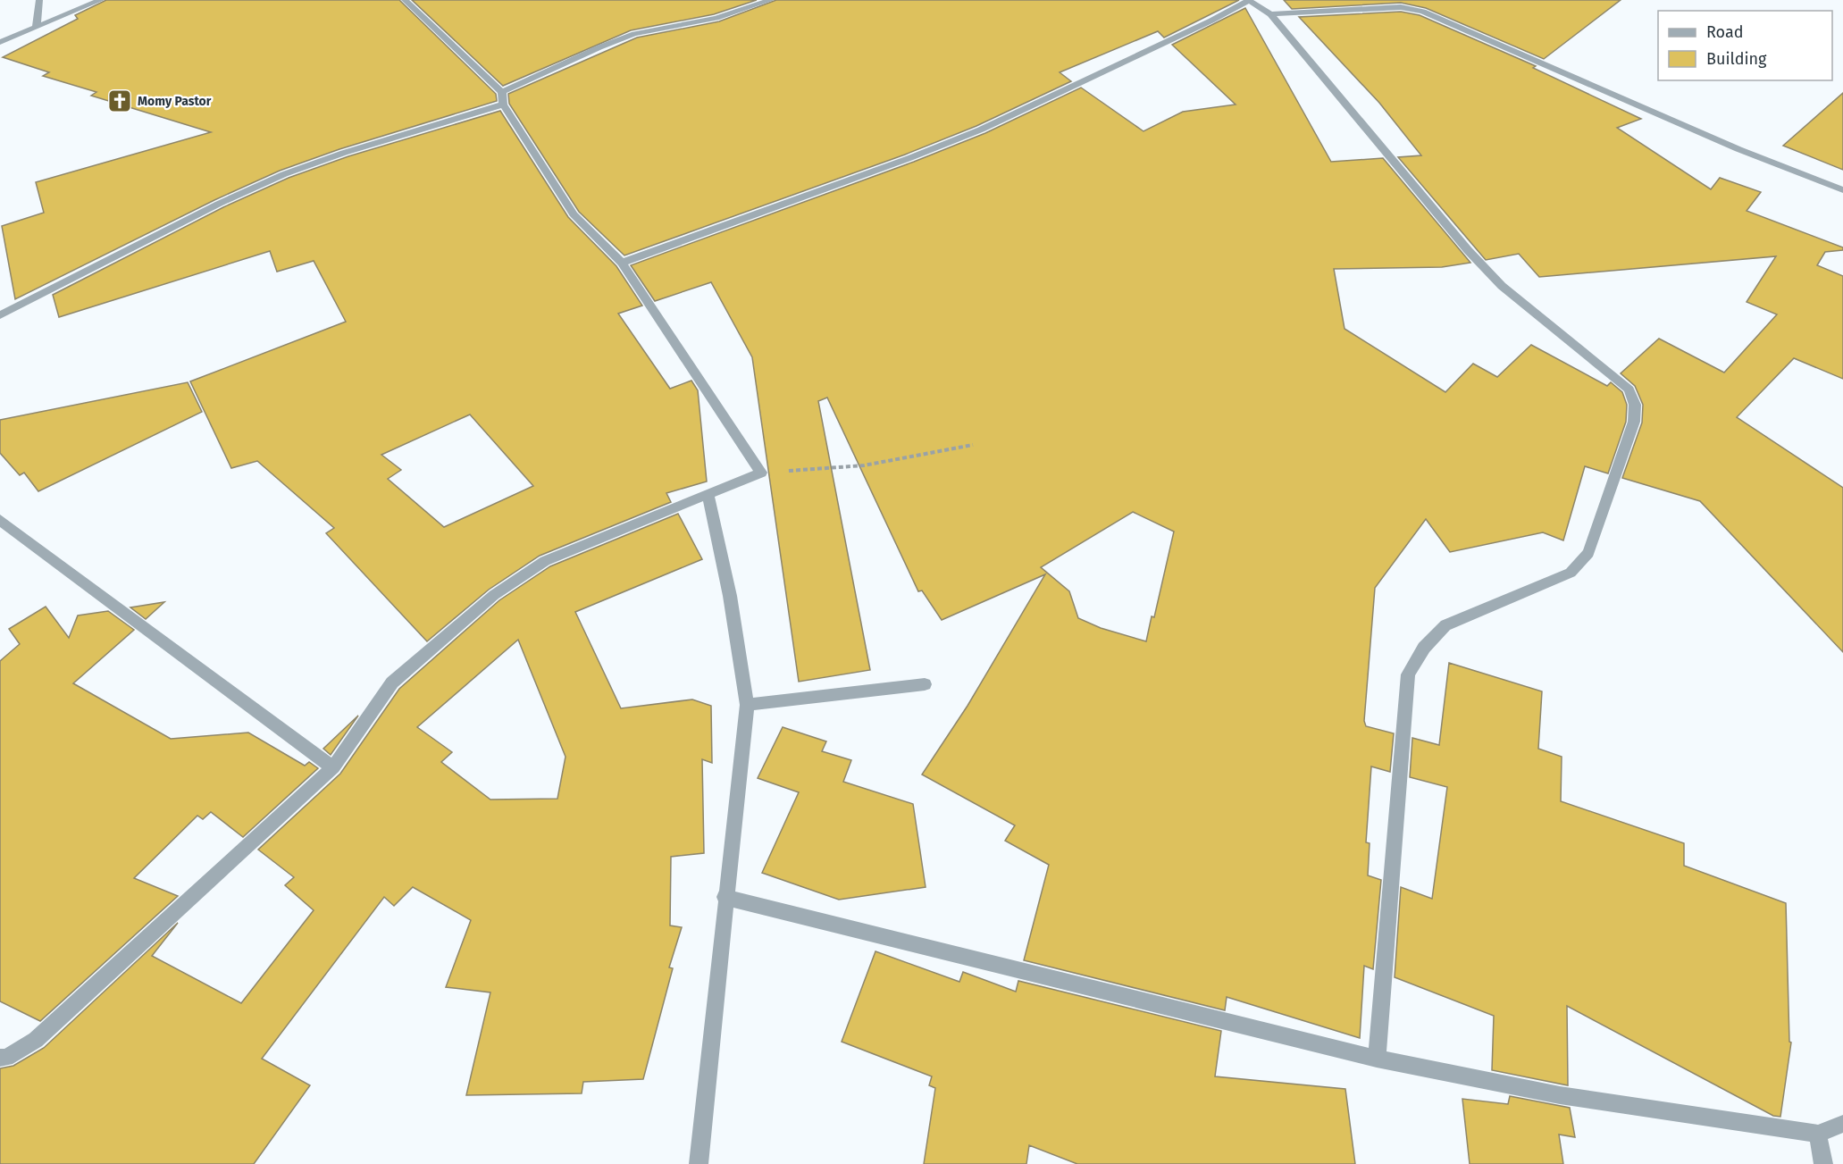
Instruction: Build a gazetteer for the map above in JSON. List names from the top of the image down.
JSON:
{
  "places": {
    "church": ["Momy Pastor"]
  },
  "legend": ["Road", "Building"]
}
